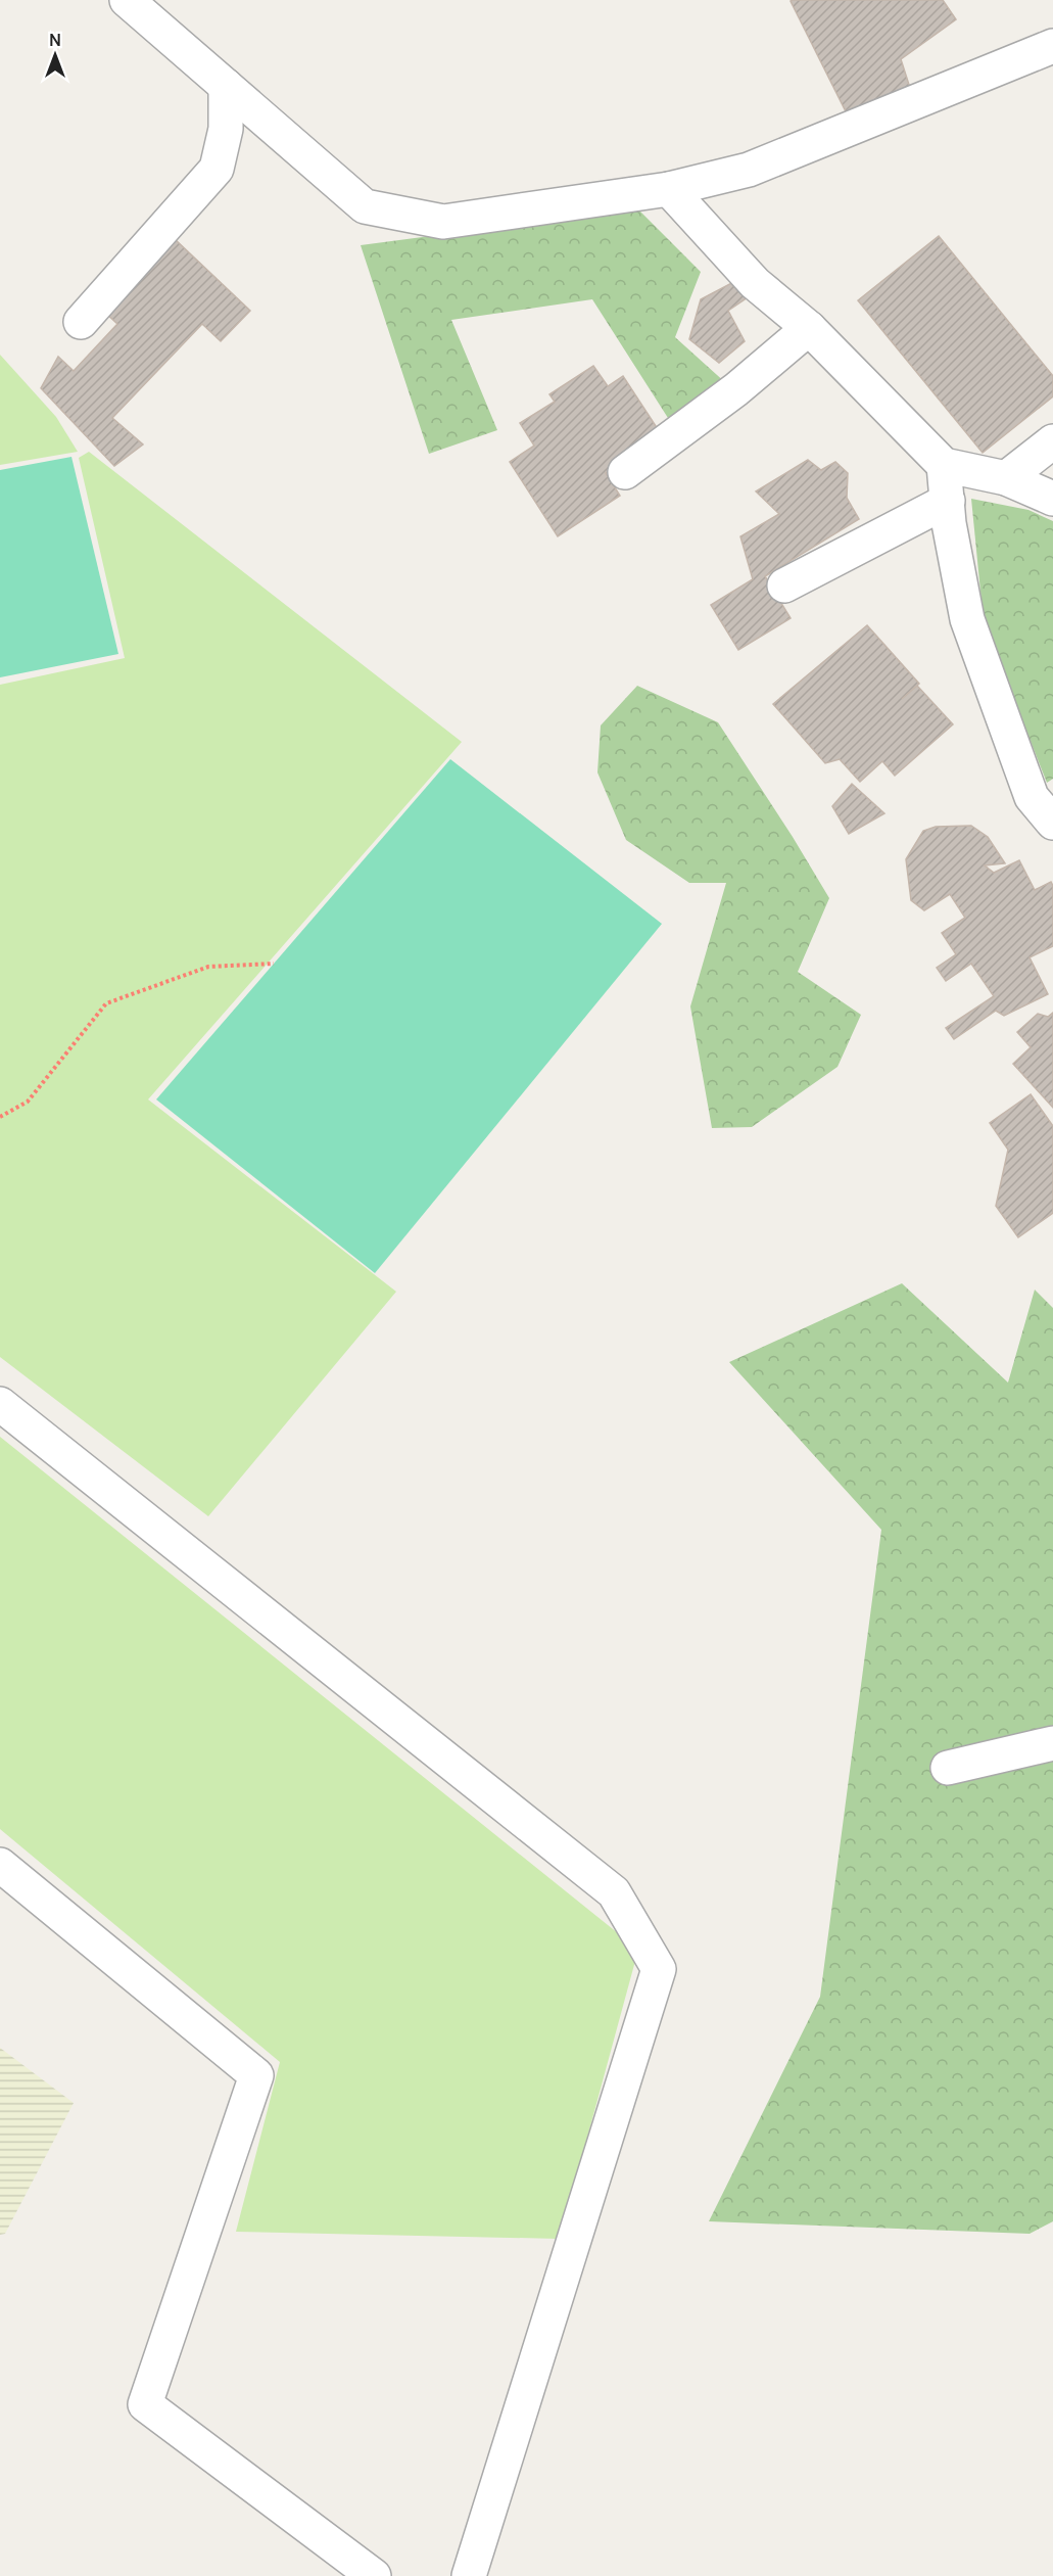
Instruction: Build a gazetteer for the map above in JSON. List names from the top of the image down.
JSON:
{
  "north": "top"
}
